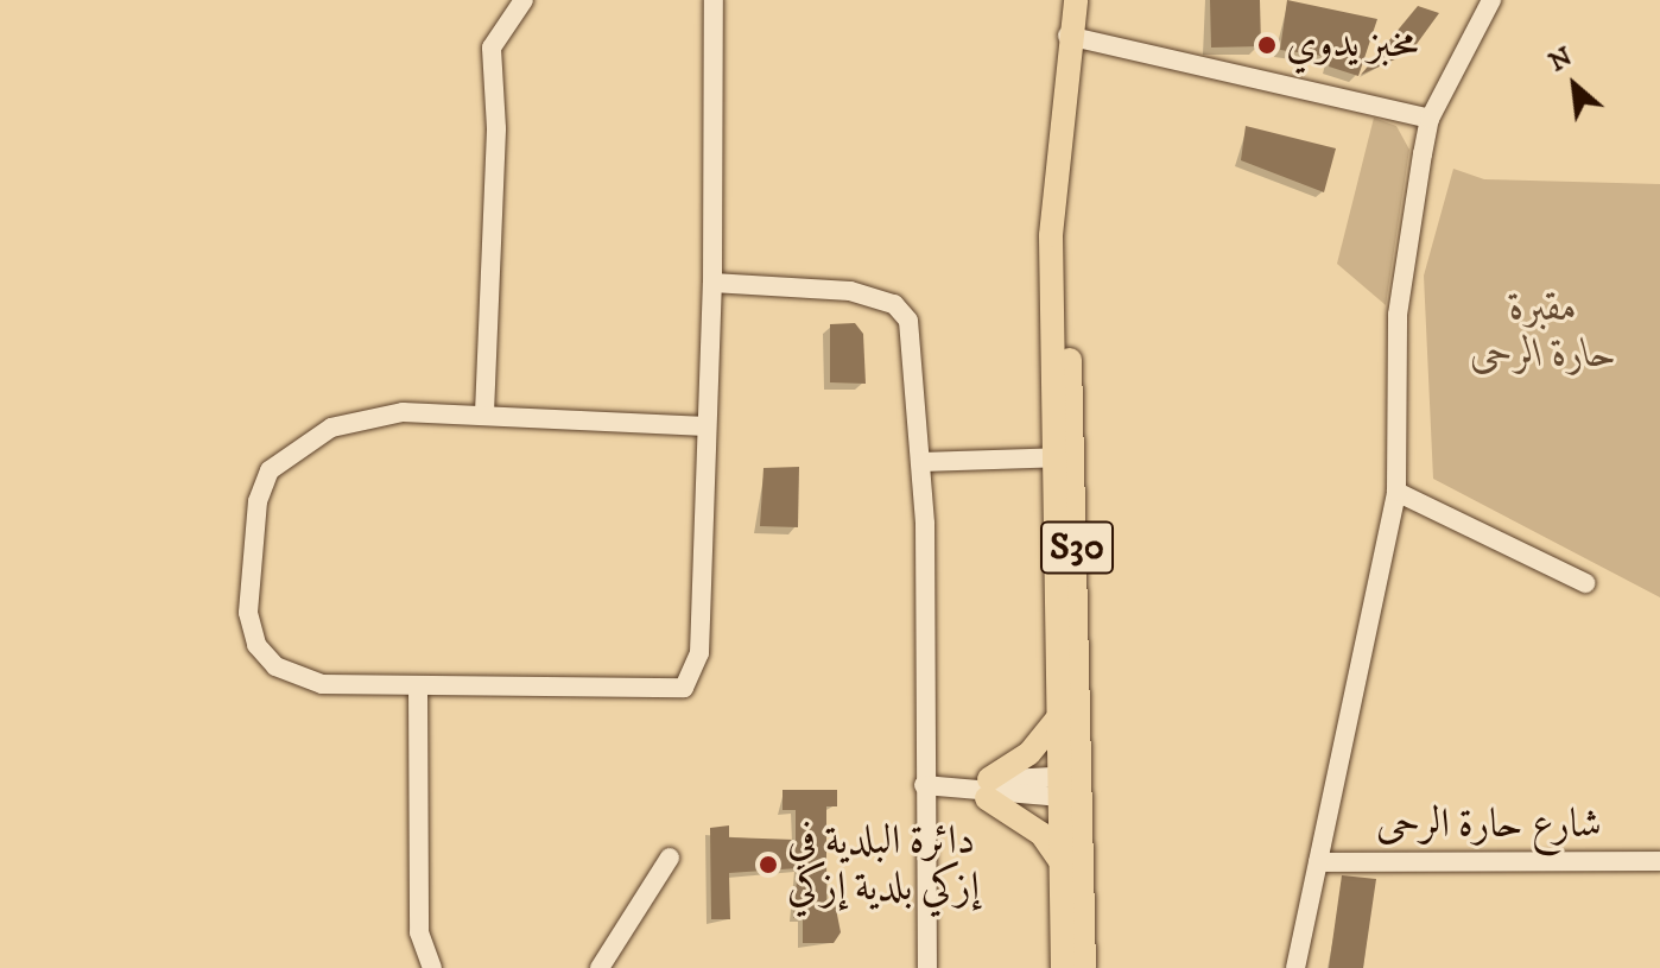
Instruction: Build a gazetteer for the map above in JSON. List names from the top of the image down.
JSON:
{
  "streets": {
    "main road": ["S30"],
    "street": ["شارع حارة الرحى"]
  },
  "parks": ["مقبرة حارة الرحى"],
  "places": ["مخبز يدوي", "دائرة البلدية في إزكي بلدية إزكي"],
  "north": "top left"
}
